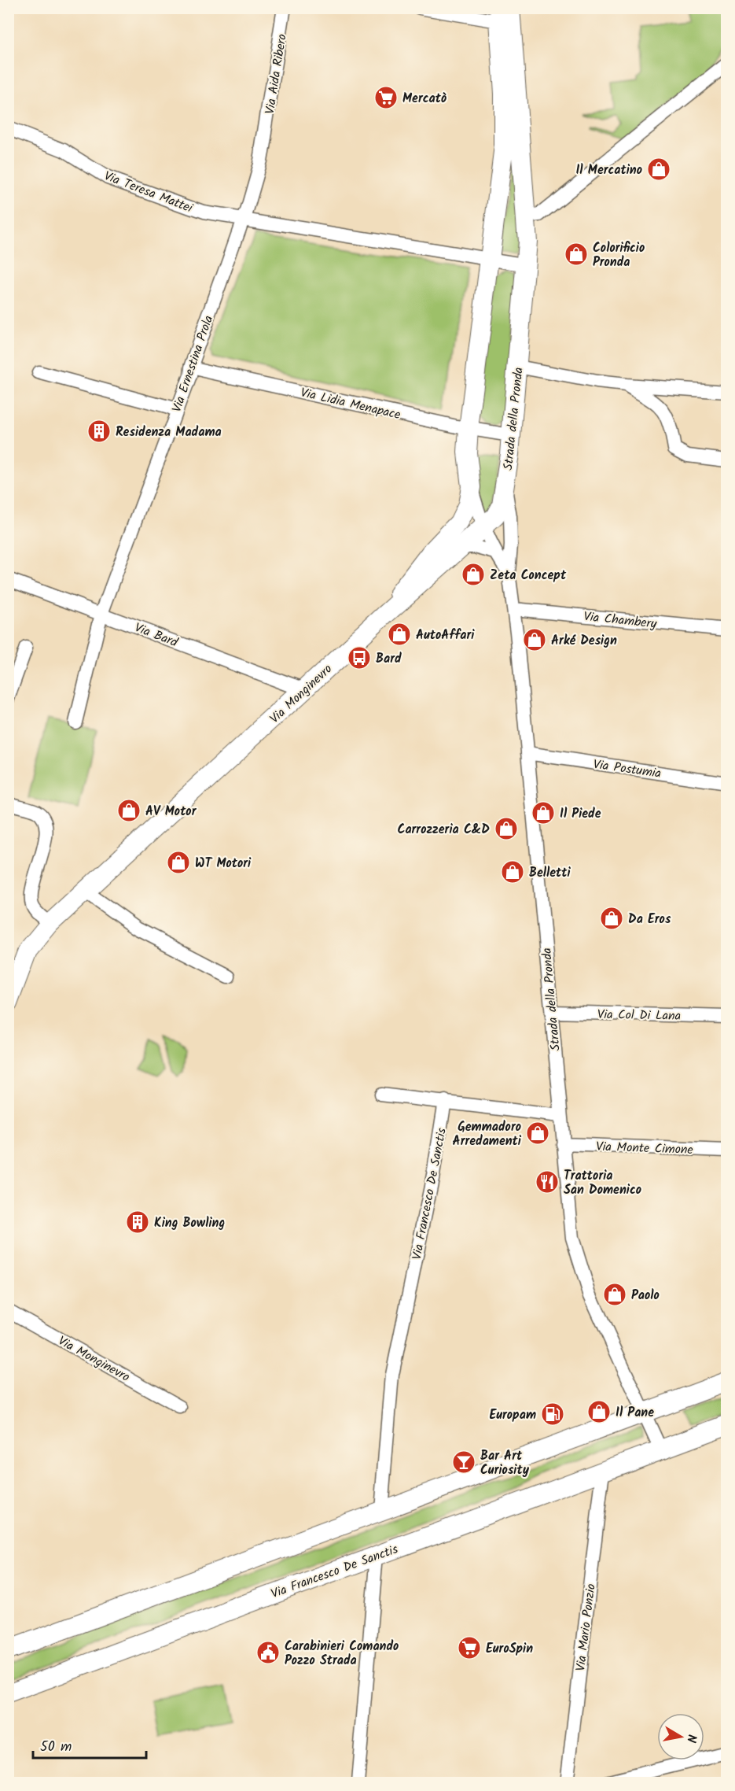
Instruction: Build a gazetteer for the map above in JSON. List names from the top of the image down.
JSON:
{
  "streets": {
    "street": [
      "Via Aida Ribero",
      "Via Teresa Mattei",
      "Via Ernestina Prola",
      "Via Lidia Menapace",
      "Strada della Pronda",
      "Via Chambery",
      "Via Bard",
      "Via Monginevro",
      "Via Postumia",
      "Via Col Di Lana",
      "Via Monte Cimone",
      "Via Francesco De Sanctis",
      "Via Mario Ponzio"
    ]
  },
  "crossings": [
    ["Via Aida Ribero", "Via Teresa Mattei"],
    ["Via Aida Ribero", "Via Ernestina Prola"],
    ["Via Teresa Mattei", "Via Ernestina Prola"],
    ["Via Ernestina Prola", "Via Lidia Menapace"],
    ["Via Ernestina Prola", "Via Bard"],
    ["Via Lidia Menapace", "Strada della Pronda"],
    ["Strada della Pronda", "Via Chambery"],
    ["Strada della Pronda", "Via Monginevro"],
    ["Strada della Pronda", "Via Postumia"],
    ["Strada della Pronda", "Via Col Di Lana"],
    ["Strada della Pronda", "Via Monte Cimone"],
    ["Via Bard", "Via Monginevro"],
    ["Via Francesco De Sanctis", "Via Mario Ponzio"]
  ],
  "places": {
    "supermarket": ["Mercatò", "EuroSpin"],
    "shop": [
      "Il Mercatino",
      "Colorificio Pronda",
      "Zeta Concept",
      "AutoAffari",
      "Arké Design",
      "AV Motor",
      "Il Piede",
      "Carrozzeria C&D",
      "WT Motori",
      "Belletti",
      "Da Eros",
      "Gemmadoro Arredamenti",
      "Paolo",
      "Il Pane"
    ],
    "building": ["Residenza Madama", "King Bowling"],
    "bus stop": ["Bard"],
    "restaurant": ["Trattoria San Domenico"],
    "fuel station": ["Europam"],
    "bar": ["Bar Art Curiosity"],
    "public building": ["Carabinieri Comando Pozzo Strada"]
  },
  "scale_bar": "50 m",
  "north": "right"
}
